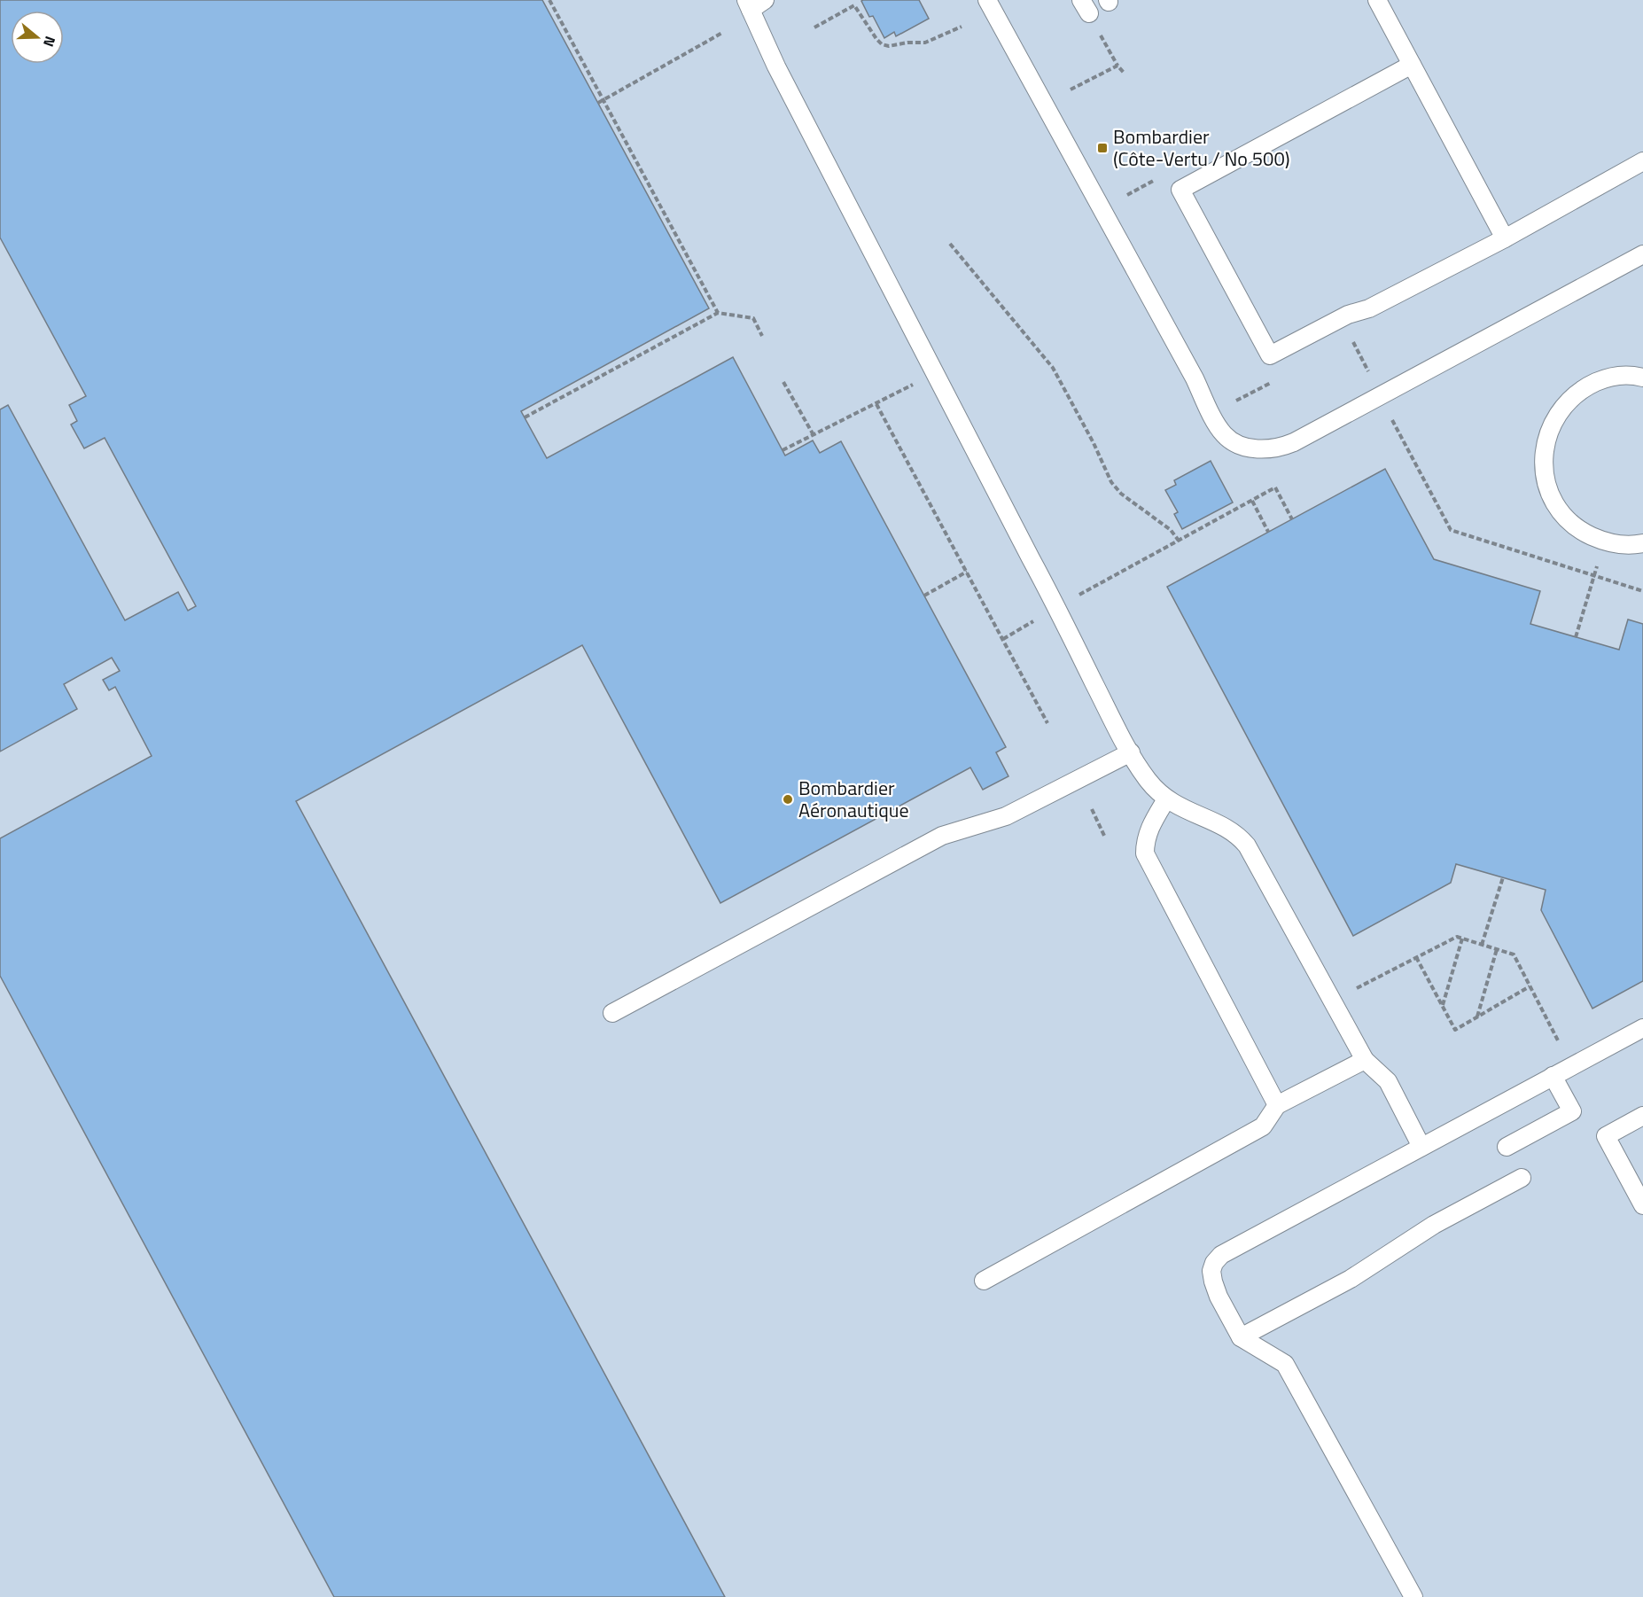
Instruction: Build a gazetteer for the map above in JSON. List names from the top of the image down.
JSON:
{
  "places": {
    "transit": ["Bombardier (Côte-Vertu / No 500)"],
    "other": ["Bombardier Aéronautique"]
  },
  "north": "right"
}
